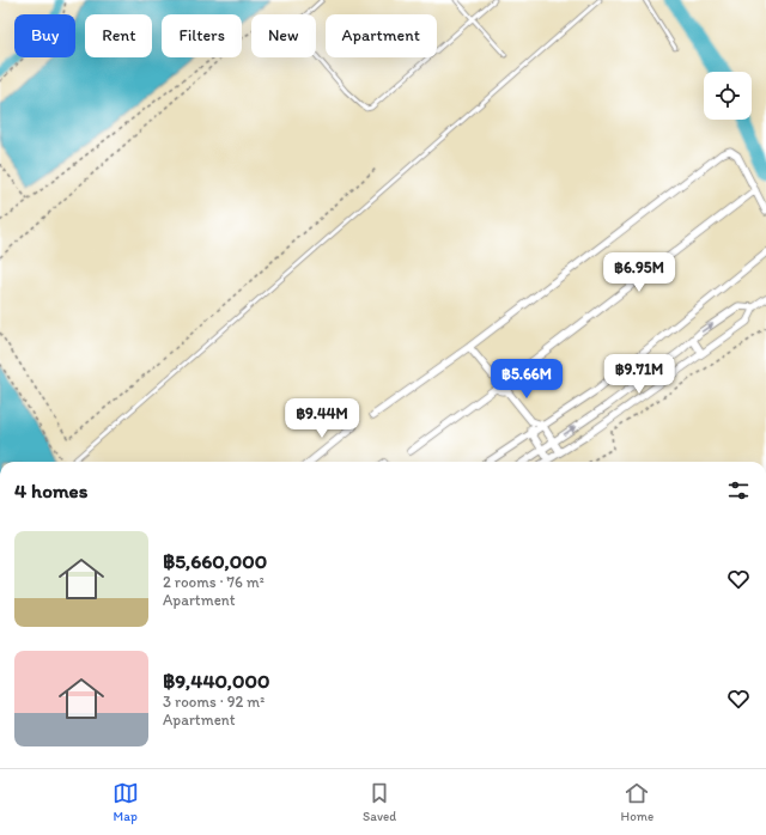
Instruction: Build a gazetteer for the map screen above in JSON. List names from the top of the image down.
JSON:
{
  "page": {
    "chip": [
      "Buy",
      "Rent",
      "Filters",
      "New",
      "Apartment"
    ],
    "price": [
      "฿6.95M",
      "฿9.71M",
      "฿5.66M",
      "฿9.44M"
    ],
    "heading": "4 homes",
    "list": [
      {
        "name": "฿5,660,000",
        "note": "2 rooms · 76 m² · Apartment"
      },
      {
        "name": "฿9,440,000",
        "note": "3 rooms · 92 m² · Apartment"
      }
    ],
    "tabs": ["Map", "Saved", "Home"]
  }
}
